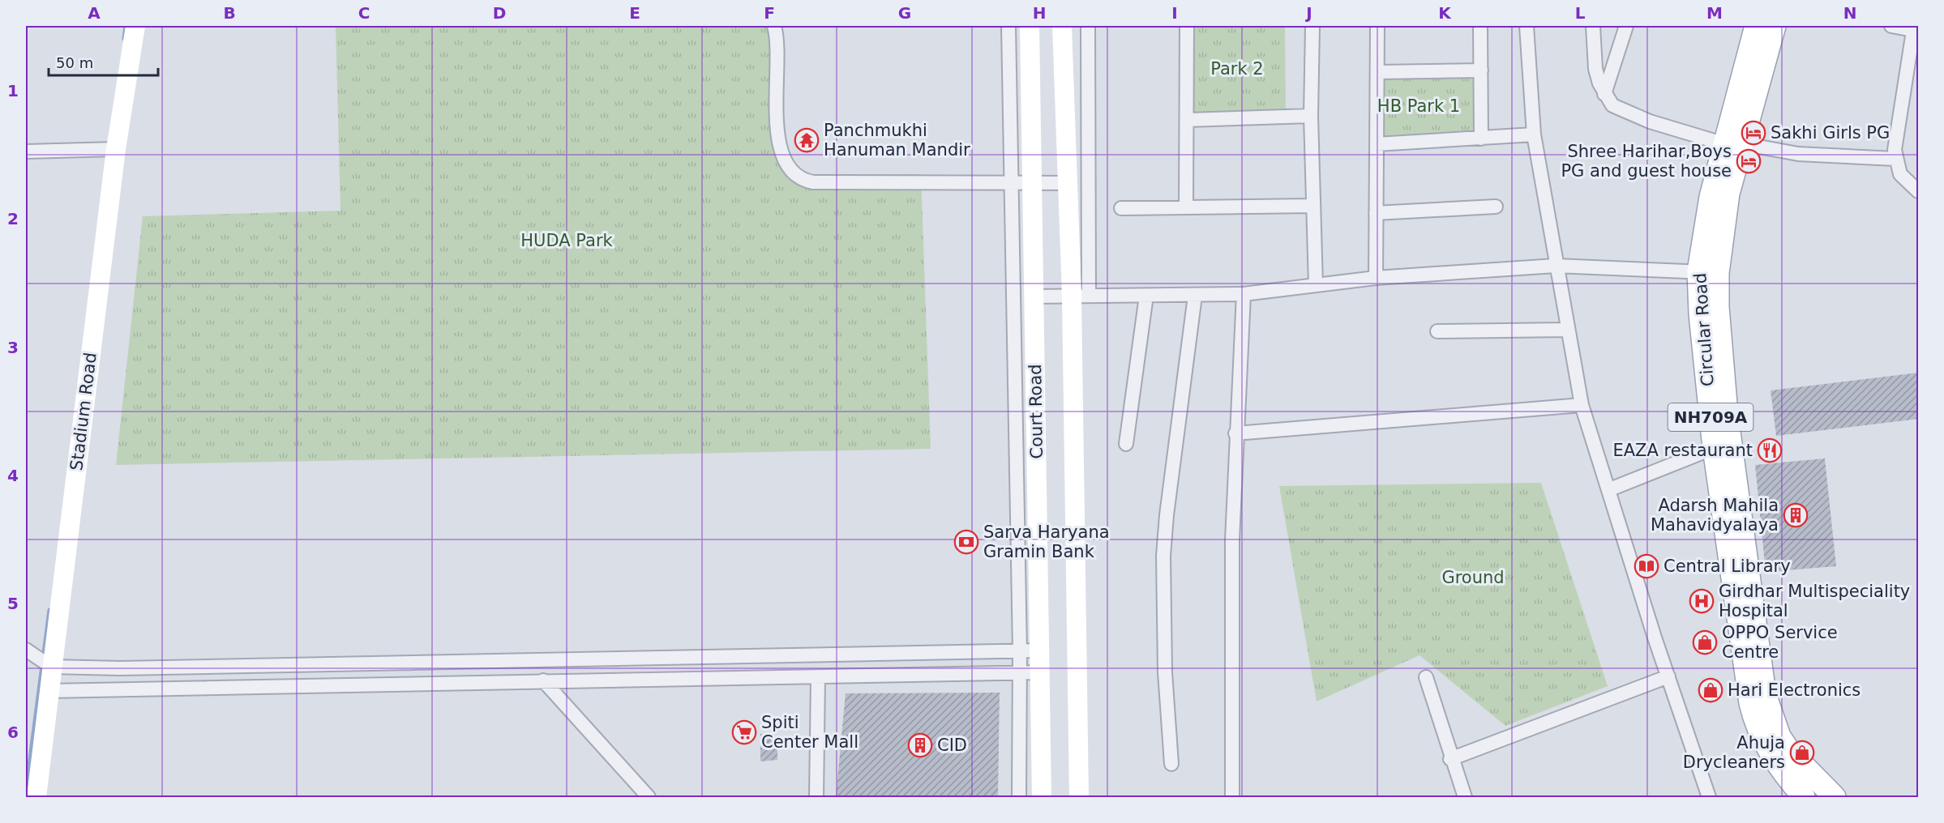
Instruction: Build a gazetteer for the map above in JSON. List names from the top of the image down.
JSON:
{
  "streets": {
    "main road": ["Circular Road", "NH709A"],
    "street": ["Stadium Road", "Court Road"]
  },
  "crossings": [
    ["Circular Road", "NH709A"]
  ],
  "parks": [
    "Park 2",
    "HB Park 1",
    "HUDA Park",
    "Ground"
  ],
  "places": {
    "hotel": ["Sakhi Girls PG", "Shree Harihar,Boys PG and guest house"],
    "temple": ["Panchmukhi Hanuman Mandir"],
    "restaurant": ["EAZA restaurant"],
    "building": ["Adarsh Mahila Mahavidyalaya", "CID"],
    "bank": ["Sarva Haryana Gramin Bank"],
    "library": ["Central Library"],
    "hospital": ["Girdhar Multispeciality Hospital"],
    "shop": ["OPPO Service Centre", "Hari Electronics", "Ahuja Drycleaners"],
    "supermarket": ["Spiti Center Mall"]
  },
  "scale_bar": "50 m",
  "grid": {
    "columns": [
      "A",
      "B",
      "C",
      "D",
      "E",
      "F",
      "G",
      "H",
      "I",
      "J",
      "K",
      "L",
      "M",
      "N"
    ],
    "rows": [
      "1",
      "2",
      "3",
      "4",
      "5",
      "6"
    ]
  }
}
